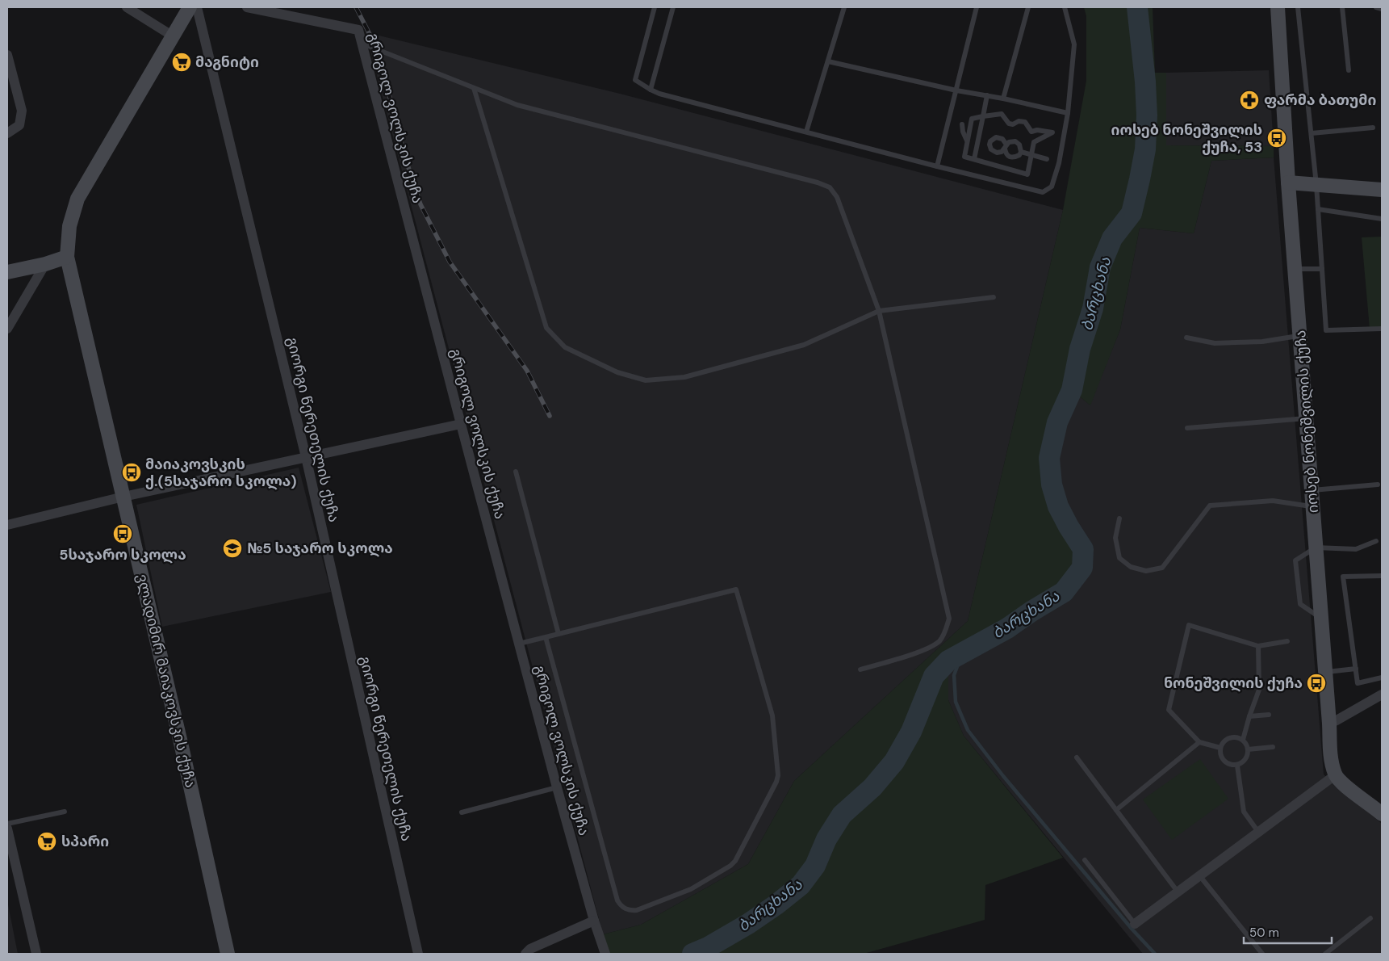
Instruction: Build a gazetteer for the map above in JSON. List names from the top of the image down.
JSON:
{
  "streets": {
    "main road": ["იოსებ ნონეშვილის ქუჩა", "ვლადიმირ მაიაკოვსკის ქუჩა"],
    "street": ["გრიგოლ ვოლსკის ქუჩა", "გიორგი წერეთელის ქუჩა"]
  },
  "water": ["ბარცხანა"],
  "places": {
    "supermarket": ["მაგნიტი", "სპარი"],
    "pharmacy": ["ფარმა ბათუმი"],
    "bus stop": [
      "იოსებ ნონეშვილის ქუჩა, 53",
      "მაიაკოვსკის ქ.(5საჯარო სკოლა)",
      "5საჯარო სკოლა",
      "ნონეშვილის ქუჩა"
    ],
    "school or university": ["№5 საჯარო სკოლა"]
  },
  "scale_bar": "50 m"
}
